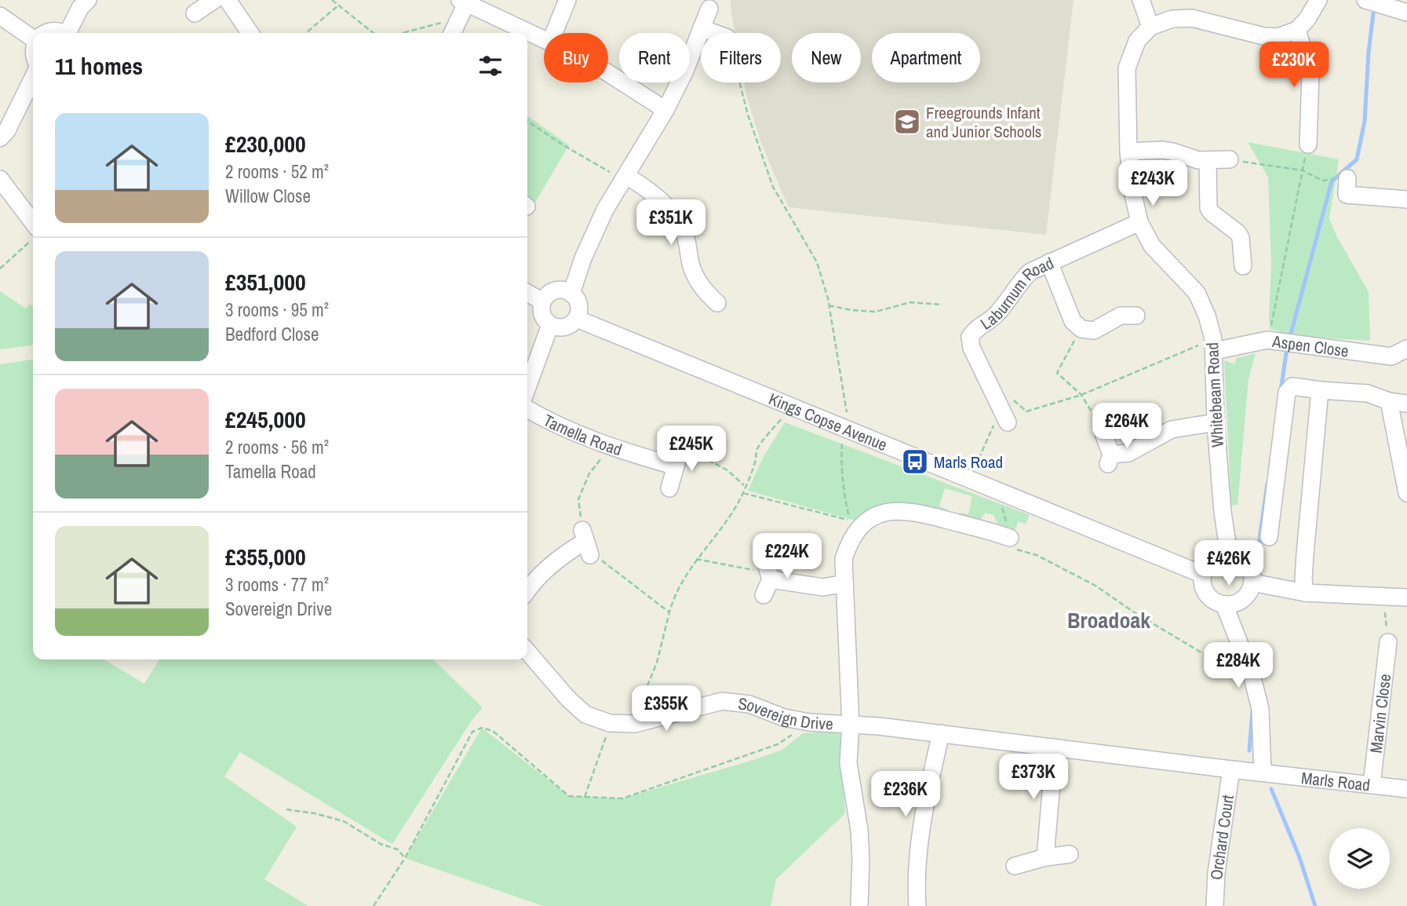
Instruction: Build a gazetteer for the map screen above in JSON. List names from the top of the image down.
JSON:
{
  "streets": {
    "street": [
      "Laburnum Road",
      "Aspen Close",
      "Whitebeam Road",
      "Kings Copse Avenue",
      "Tamella Road",
      "Sovereign Drive",
      "Marvin Close",
      "Marls Road",
      "Orchard Court"
    ]
  },
  "crossings": [
    ["Laburnum Road", "Whitebeam Road"],
    ["Aspen Close", "Whitebeam Road"],
    ["Whitebeam Road", "Kings Copse Avenue"],
    ["Sovereign Drive", "Marls Road"],
    ["Marvin Close", "Marls Road"],
    ["Marls Road", "Orchard Court"]
  ],
  "districts": ["Broadoak"],
  "places": {
    "school or university": ["Freegrounds Infant and Junior Schools"],
    "bus stop": ["Marls Road"]
  },
  "page": {
    "chip": [
      "Buy",
      "Rent",
      "Filters",
      "New",
      "Apartment"
    ],
    "heading": "11 homes",
    "price": [
      "£230K",
      "£243K",
      "£351K",
      "£264K",
      "£245K",
      "£224K",
      "£426K",
      "£284K",
      "£355K",
      "£373K",
      "£236K"
    ],
    "list": [
      {
        "name": "£230,000",
        "note": "2 rooms · 52 m² · Willow Close"
      },
      {
        "name": "£351,000",
        "note": "3 rooms · 95 m² · Bedford Close"
      },
      {
        "name": "£245,000",
        "note": "2 rooms · 56 m² · Tamella Road"
      },
      {
        "name": "£355,000",
        "note": "3 rooms · 77 m² · Sovereign Drive"
      }
    ]
  }
}
